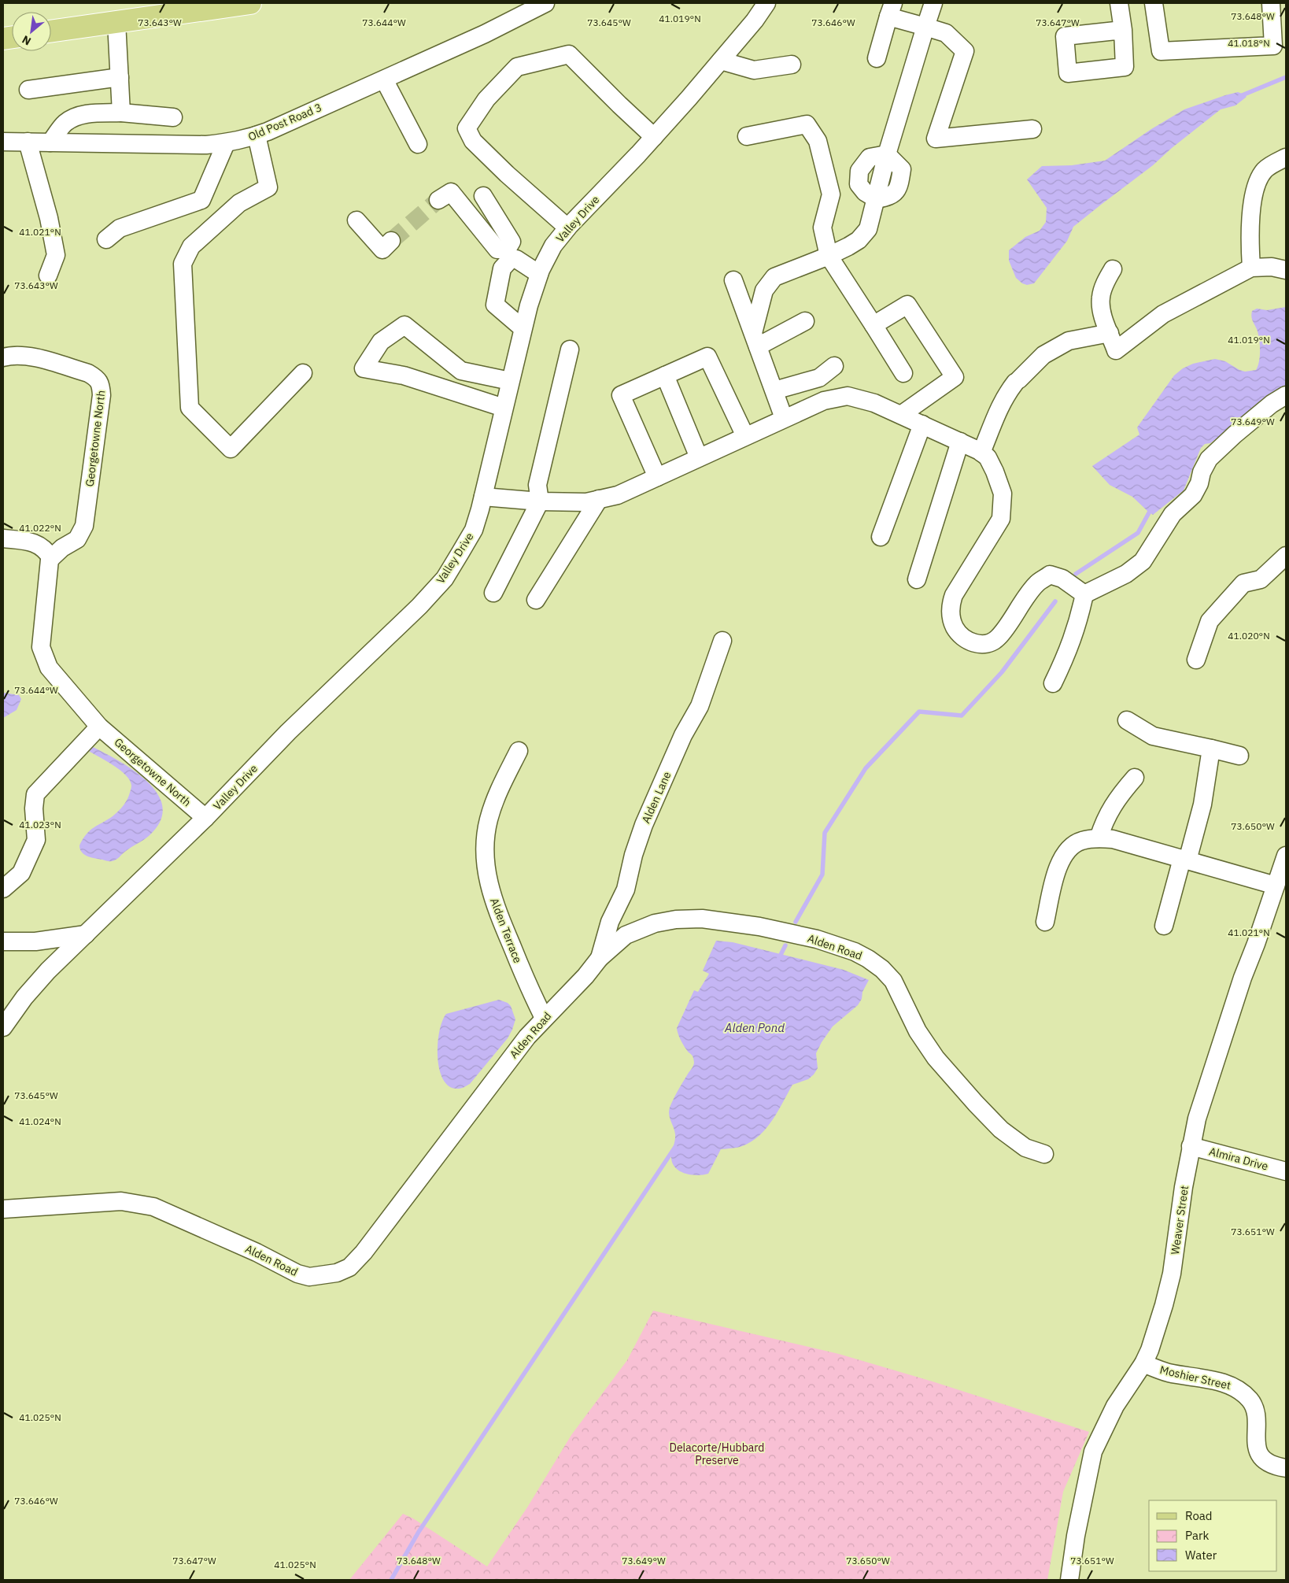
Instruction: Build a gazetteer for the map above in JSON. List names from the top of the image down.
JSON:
{
  "streets": {
    "street": [
      "Old Post Road 3",
      "Valley Drive",
      "Georgetowne North",
      "Alden Lane",
      "Alden Terrace",
      "Alden Road",
      "Almira Drive",
      "Weaver Street",
      "Moshier Street"
    ]
  },
  "crossings": [
    ["Valley Drive", "Georgetowne North"],
    ["Alden Lane", "Alden Road"],
    ["Alden Terrace", "Alden Road"],
    ["Almira Drive", "Weaver Street"],
    ["Weaver Street", "Moshier Street"]
  ],
  "water": ["Alden Pond"],
  "parks": ["Delacorte/Hubbard Preserve"],
  "legend": ["Road", "Park", "Water"],
  "north": "bottom left",
  "coordinates": [
    "73.648°W",
    "41.019°N",
    "73.643°W",
    "73.644°W",
    "73.645°W",
    "73.646°W",
    "73.647°W",
    "41.018°N",
    "41.021°N",
    "73.649°W",
    "41.022°N",
    "41.020°N",
    "41.023°N",
    "73.650°W",
    "41.024°N",
    "73.651°W",
    "41.025°N"
  ]
}
